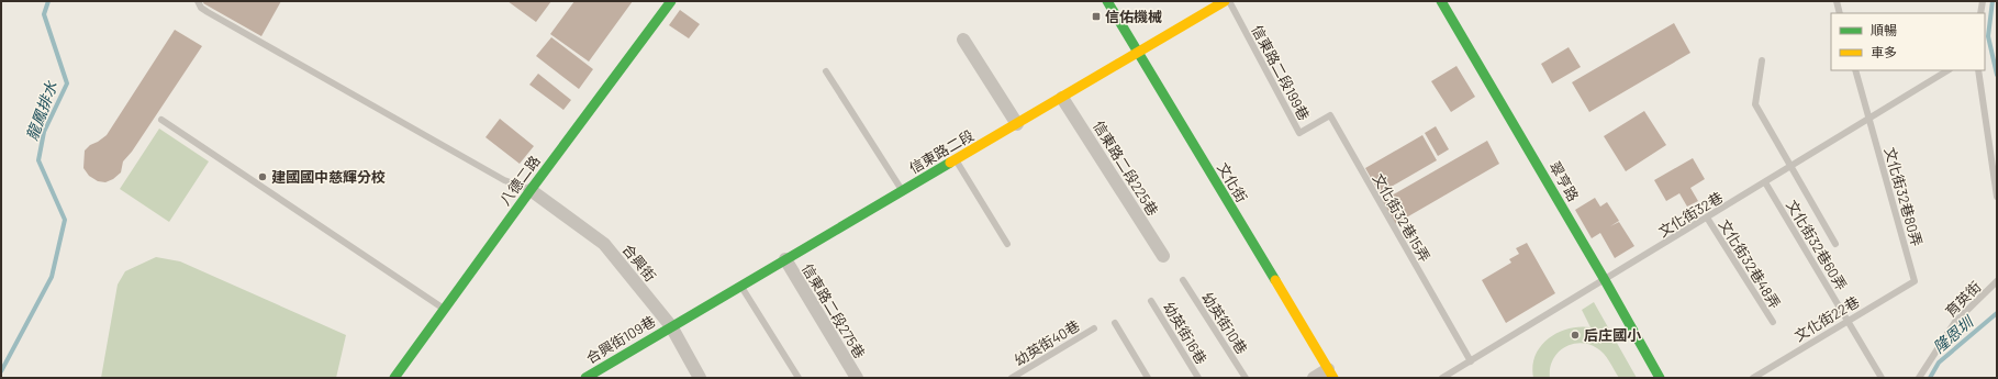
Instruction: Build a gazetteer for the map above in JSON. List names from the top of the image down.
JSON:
{
  "streets": {
    "street": [
      "信東路二段",
      "信東路二段225巷",
      "八德二路",
      "翠亨路",
      "文化街",
      "合興街",
      "信東路二段275巷",
      "合興街109巷"
    ],
    "lane": [
      "信東路二段199巷",
      "文化街32巷80弄",
      "文化街32巷",
      "文化街32巷15弄",
      "文化街32巷60弄",
      "文化街32巷48弄",
      "育英街",
      "文化街22巷",
      "幼英街10巷",
      "幼英街16巷",
      "幼英街40巷"
    ]
  },
  "crossings": [
    ["信東路二段199巷", "文化街32巷15弄"],
    ["信東路二段", "信東路二段225巷"],
    ["信東路二段", "文化街"],
    ["信東路二段", "合興街"],
    ["信東路二段", "信東路二段275巷"],
    ["信東路二段", "合興街109巷"],
    ["八德二路", "合興街"],
    ["翠亨路", "文化街32巷"],
    ["文化街32巷80弄", "文化街32巷"],
    ["文化街32巷80弄", "文化街22巷"],
    ["文化街32巷", "文化街32巷15弄"],
    ["文化街32巷", "文化街32巷60弄"],
    ["文化街32巷", "文化街32巷48弄"],
    ["文化街32巷60弄", "文化街22巷"],
    ["合興街", "合興街109巷"]
  ],
  "water": ["龍鳳排水", "隆恩圳"],
  "places": {
    "transit": ["信佑機械"],
    "other": ["建國國中慈輝分校", "后庄國小"]
  },
  "legend": ["順暢", "車多"]
}
